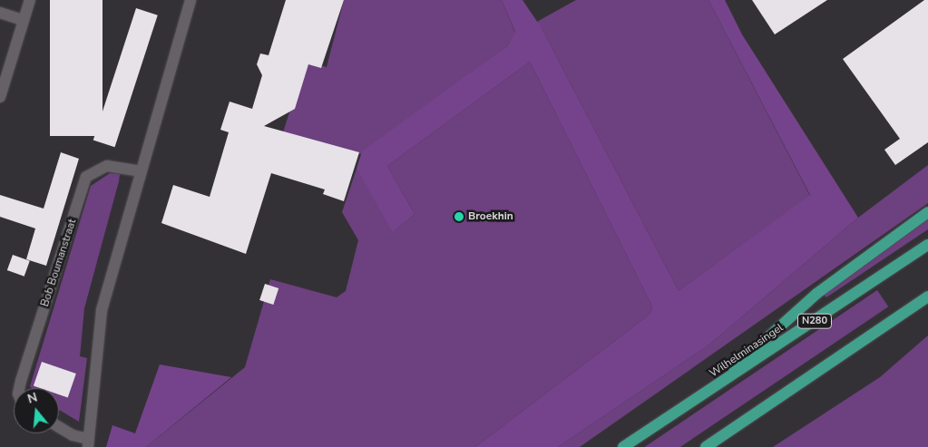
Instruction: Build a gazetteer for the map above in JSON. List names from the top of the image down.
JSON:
{
  "streets": {
    "main road": ["N280", "Wilhelminasingel"],
    "street": ["Bob Boumanstraat"]
  },
  "crossings": [
    ["N280", "Wilhelminasingel"]
  ],
  "places": ["Broekhin"],
  "north": "top"
}
